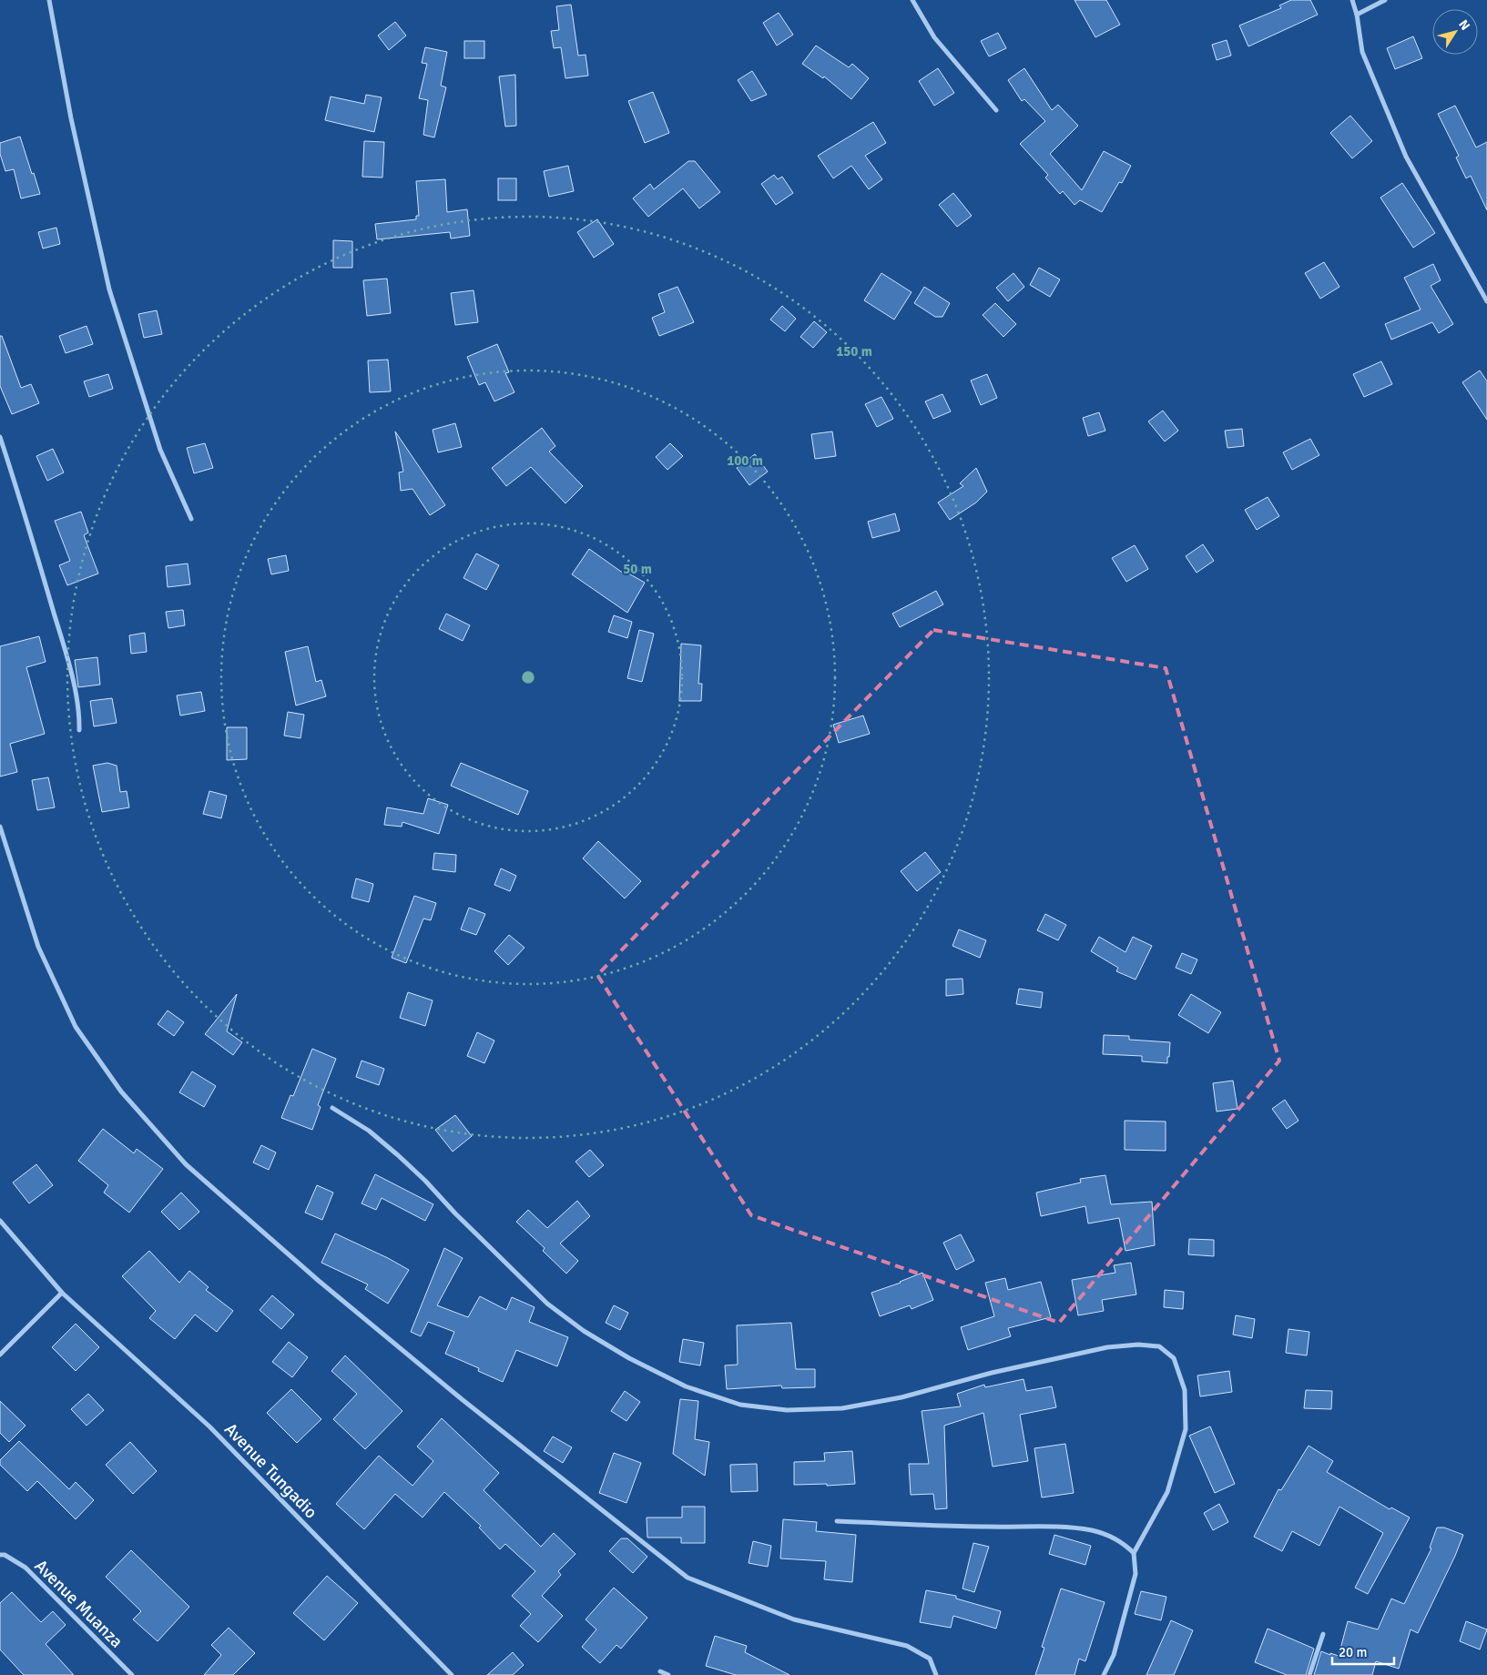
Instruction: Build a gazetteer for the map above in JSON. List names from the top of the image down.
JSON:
{
  "streets": {
    "street": ["Avenue Tungadio", "Avenue Muanza"]
  },
  "scale_bar": "20 m",
  "north": "top right",
  "rings": ["150 m", "100 m", "50 m"]
}
